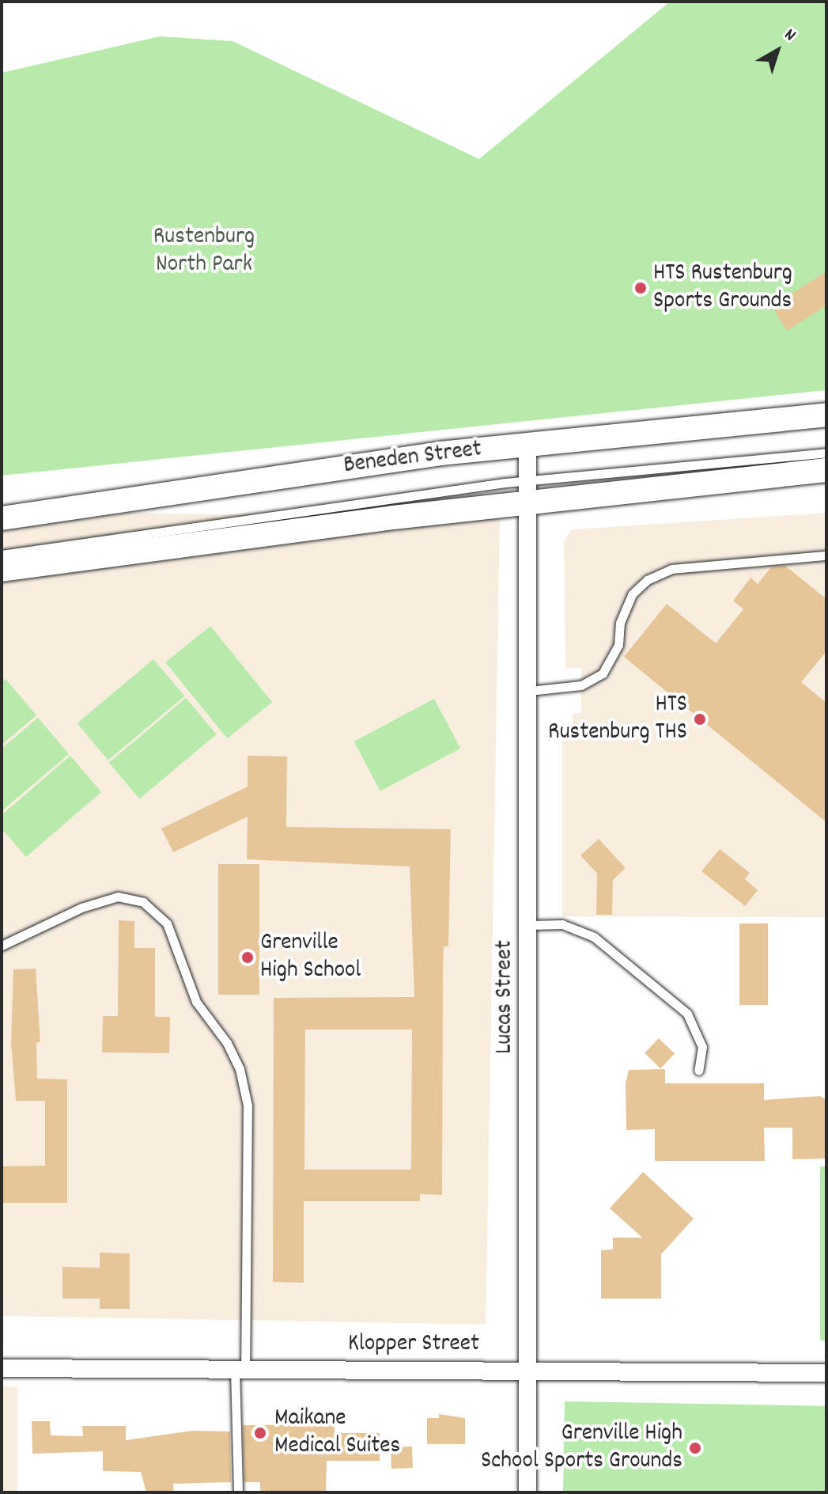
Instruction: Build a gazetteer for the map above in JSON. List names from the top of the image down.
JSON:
{
  "streets": {
    "main road": ["Beneden Street"],
    "street": ["Lucas Street", "Klopper Street"]
  },
  "crossings": [
    ["Beneden Street", "Lucas Street"],
    ["Lucas Street", "Klopper Street"]
  ],
  "parks": ["Rustenburg North Park"],
  "places": [
    "HTS Rustenburg Sports Grounds",
    "HTS Rustenburg THS",
    "Grenville High School",
    "Maikane Medical Suites",
    "Grenville High School Sports Grounds"
  ],
  "north": "top right"
}
